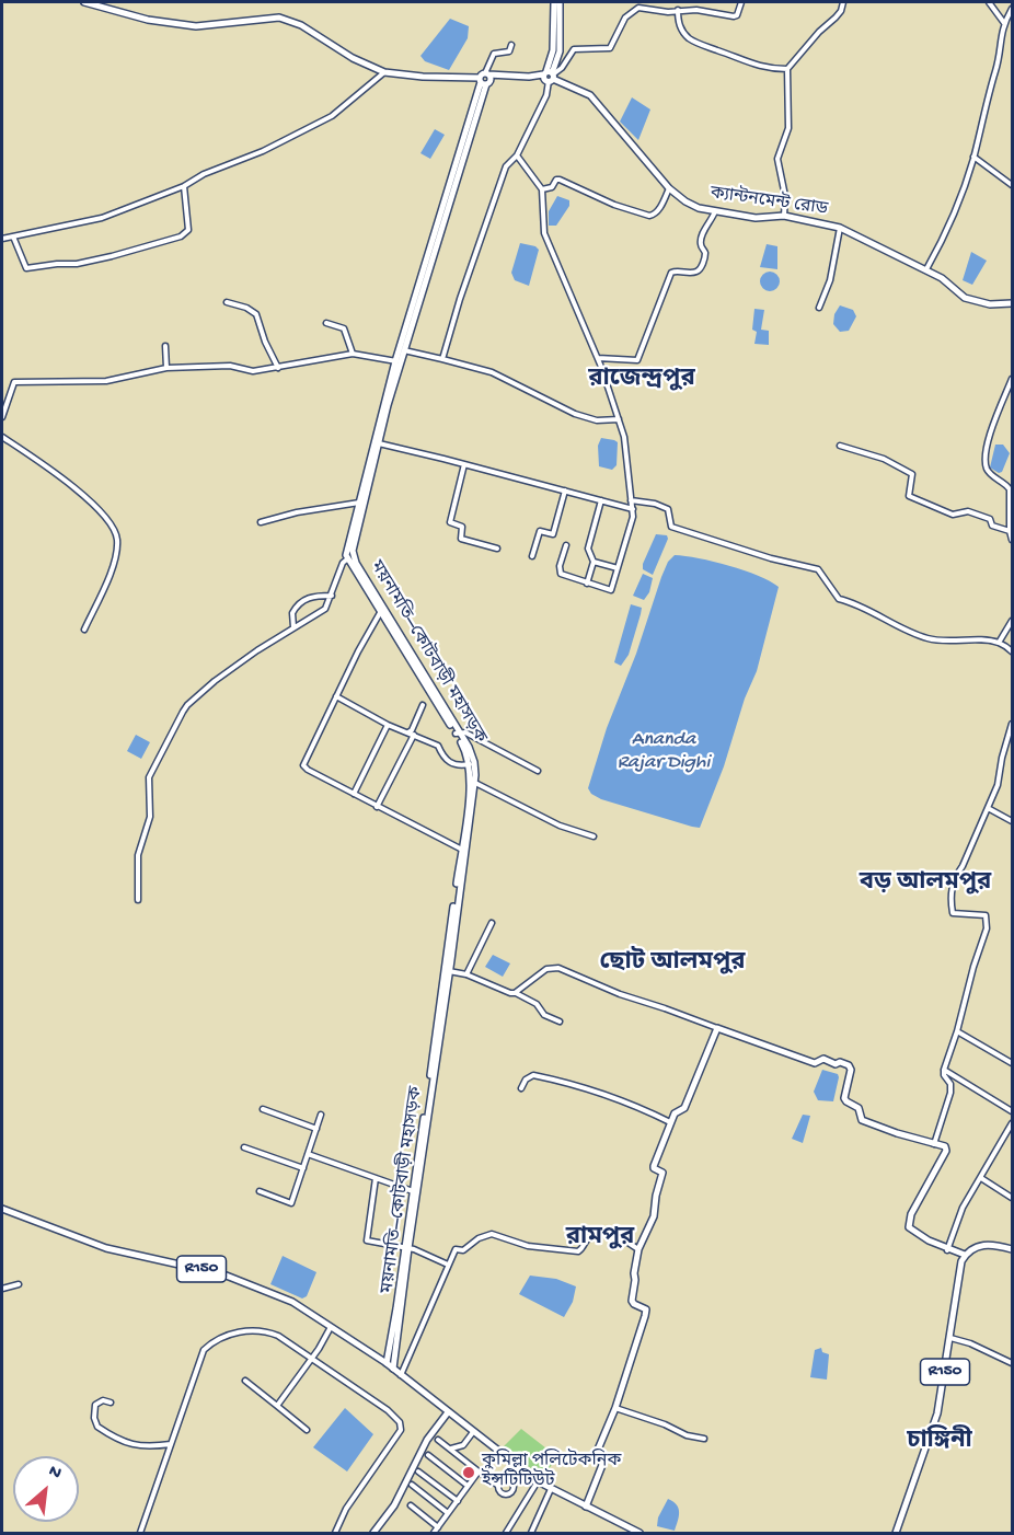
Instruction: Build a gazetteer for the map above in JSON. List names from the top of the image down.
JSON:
{
  "streets": {
    "main road": ["ক্যান্টনমেন্ট রোড", "ময়নামতি–কোটবাড়ী মহাসড়ক", "R150"]
  },
  "crossings": [
    ["ময়নামতি–কোটবাড়ী মহাসড়ক", "R150"]
  ],
  "districts": [
    "রাজেন্দ্রপুর",
    "বড় আলমপুর",
    "ছোট আলমপুর",
    "রামপুর",
    "চাঙ্গিনী"
  ],
  "water": ["Ananda Rajar Dighi"],
  "places": ["কুমিল্লা পলিটেকনিক ইন্সটিটিউট"],
  "north": "top right"
}
